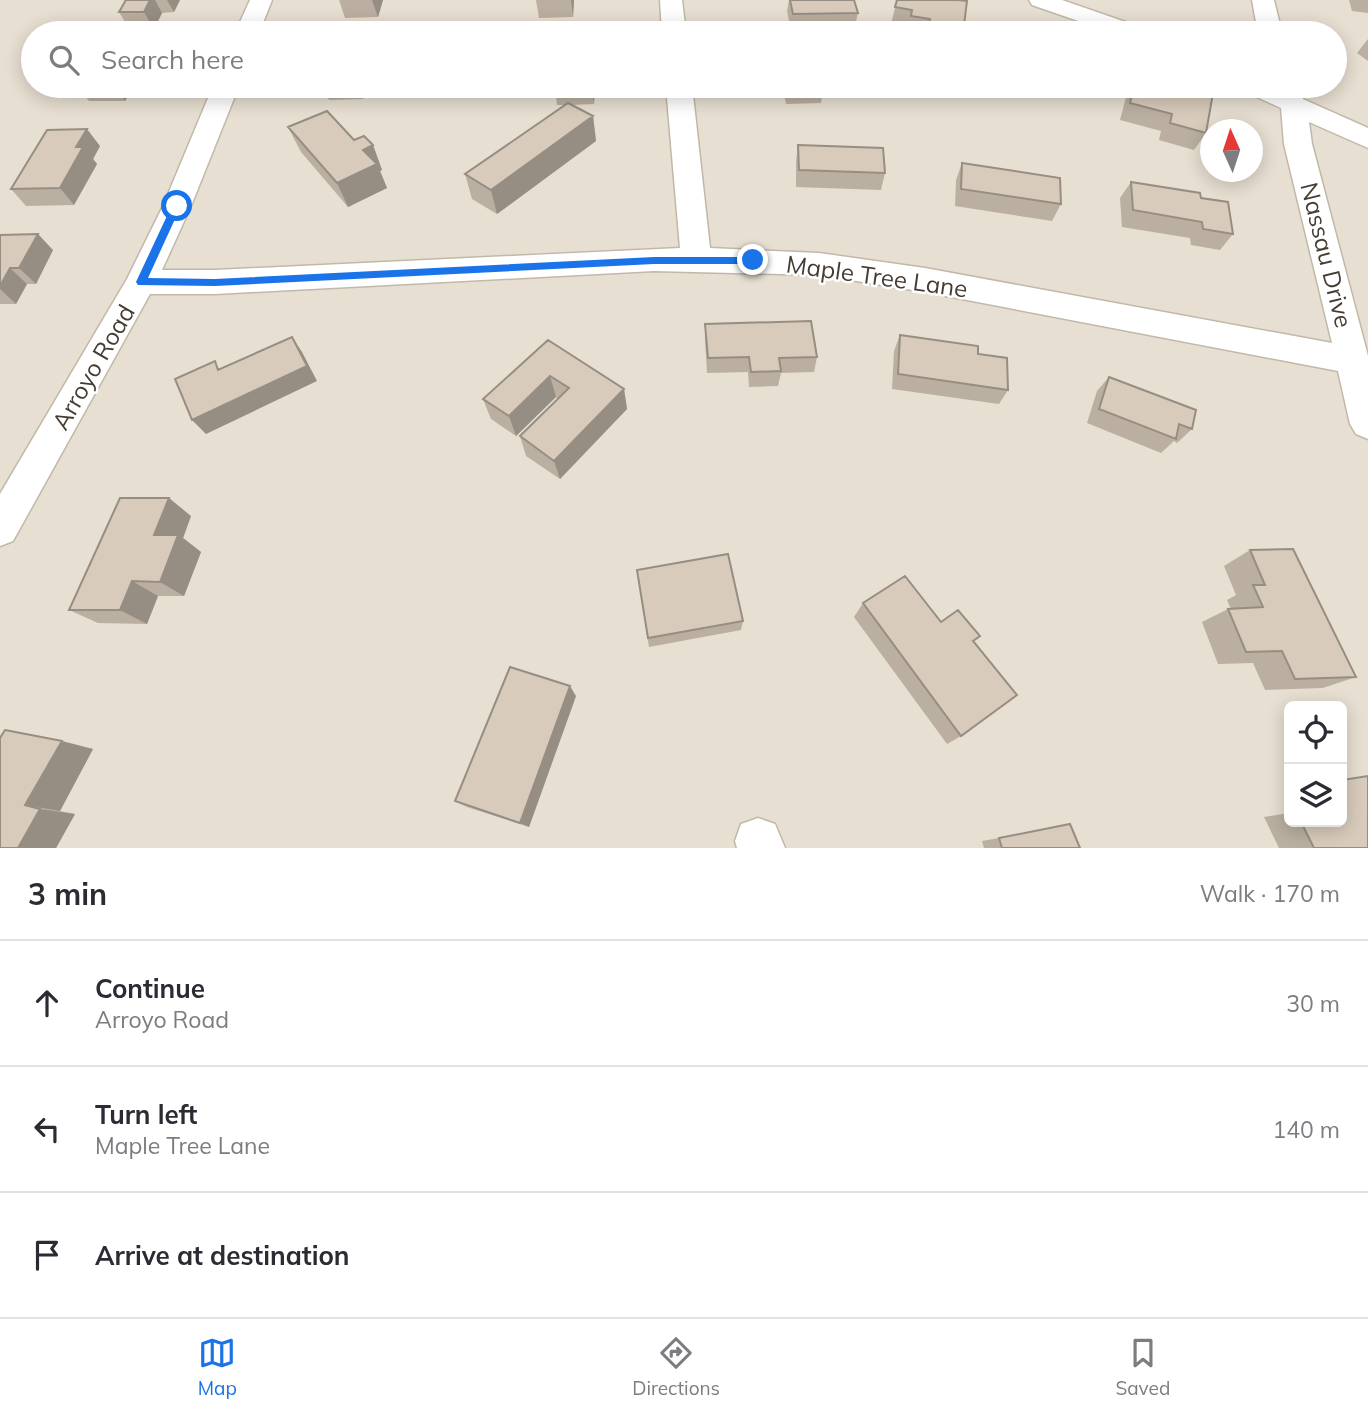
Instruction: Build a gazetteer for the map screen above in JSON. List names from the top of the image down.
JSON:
{
  "streets": {
    "street": ["Nassau Drive", "Maple Tree Lane", "Arroyo Road"]
  },
  "crossings": [
    ["Nassau Drive", "Maple Tree Lane"],
    ["Maple Tree Lane", "Arroyo Road"]
  ],
  "north": "top",
  "page": {
    "search": "Search here",
    "heading": ["3 min", "Walk · 170 m"],
    "list": [
      ["Continue", "Arroyo Road", "30 m"],
      ["Turn left", "Maple Tree Lane", "140 m"],
      "Arrive at destination"
    ],
    "nav": ["Map", "Directions", "Saved"]
  }
}
